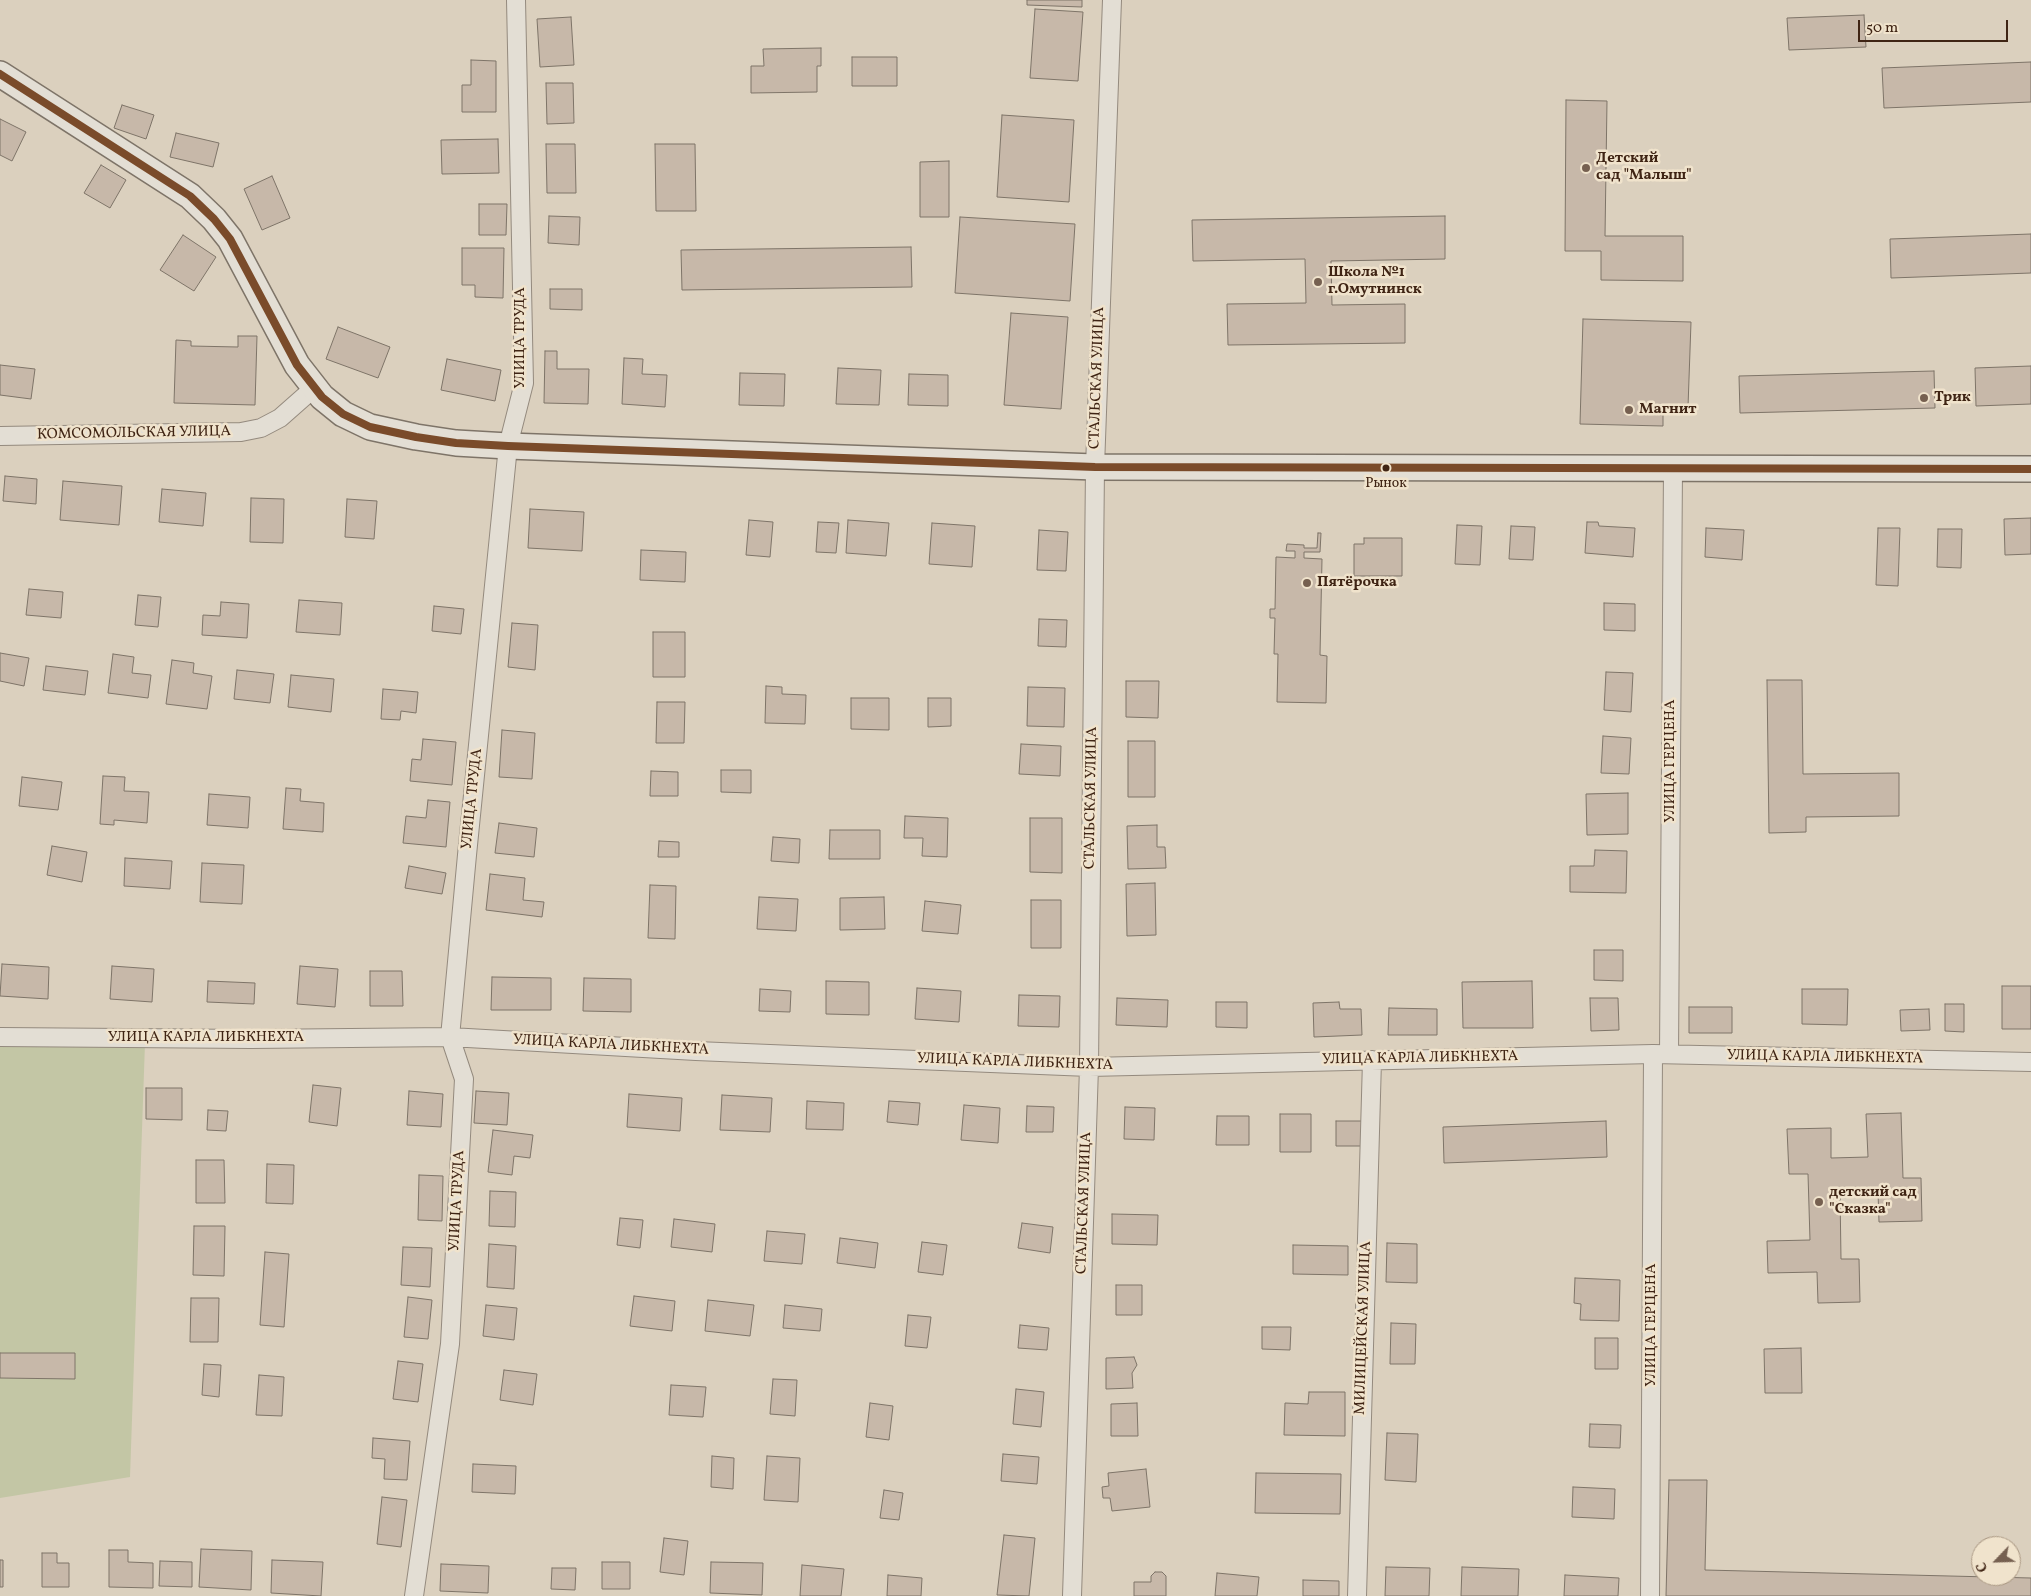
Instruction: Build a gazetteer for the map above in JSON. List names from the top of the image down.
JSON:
{
  "streets": {
    "street": [
      "УЛИЦА ТРУДА",
      "СТАЛЬСКАЯ УЛИЦА",
      "КОМСОМОЛЬСКАЯ УЛИЦА",
      "УЛИЦА ГЕРЦЕНА",
      "УЛИЦА КАРЛА ЛИБКНЕХТА",
      "МИЛИЦЕЙСКАЯ УЛИЦА"
    ]
  },
  "crossings": [
    ["УЛИЦА ТРУДА", "УЛИЦА КАРЛА ЛИБКНЕХТА"],
    ["СТАЛЬСКАЯ УЛИЦА", "УЛИЦА КАРЛА ЛИБКНЕХТА"],
    ["УЛИЦА ГЕРЦЕНА", "УЛИЦА КАРЛА ЛИБКНЕХТА"],
    ["УЛИЦА КАРЛА ЛИБКНЕХТА", "МИЛИЦЕЙСКАЯ УЛИЦА"]
  ],
  "places": [
    "Детский сад \"Малыш\"",
    "Школа №1 г.Омутнинск",
    "Трик",
    "Магнит",
    "Рынок",
    "Пятёрочка",
    "детский сад \"Сказка\""
  ],
  "scale_bar": "50 m",
  "north": "bottom left"
}
